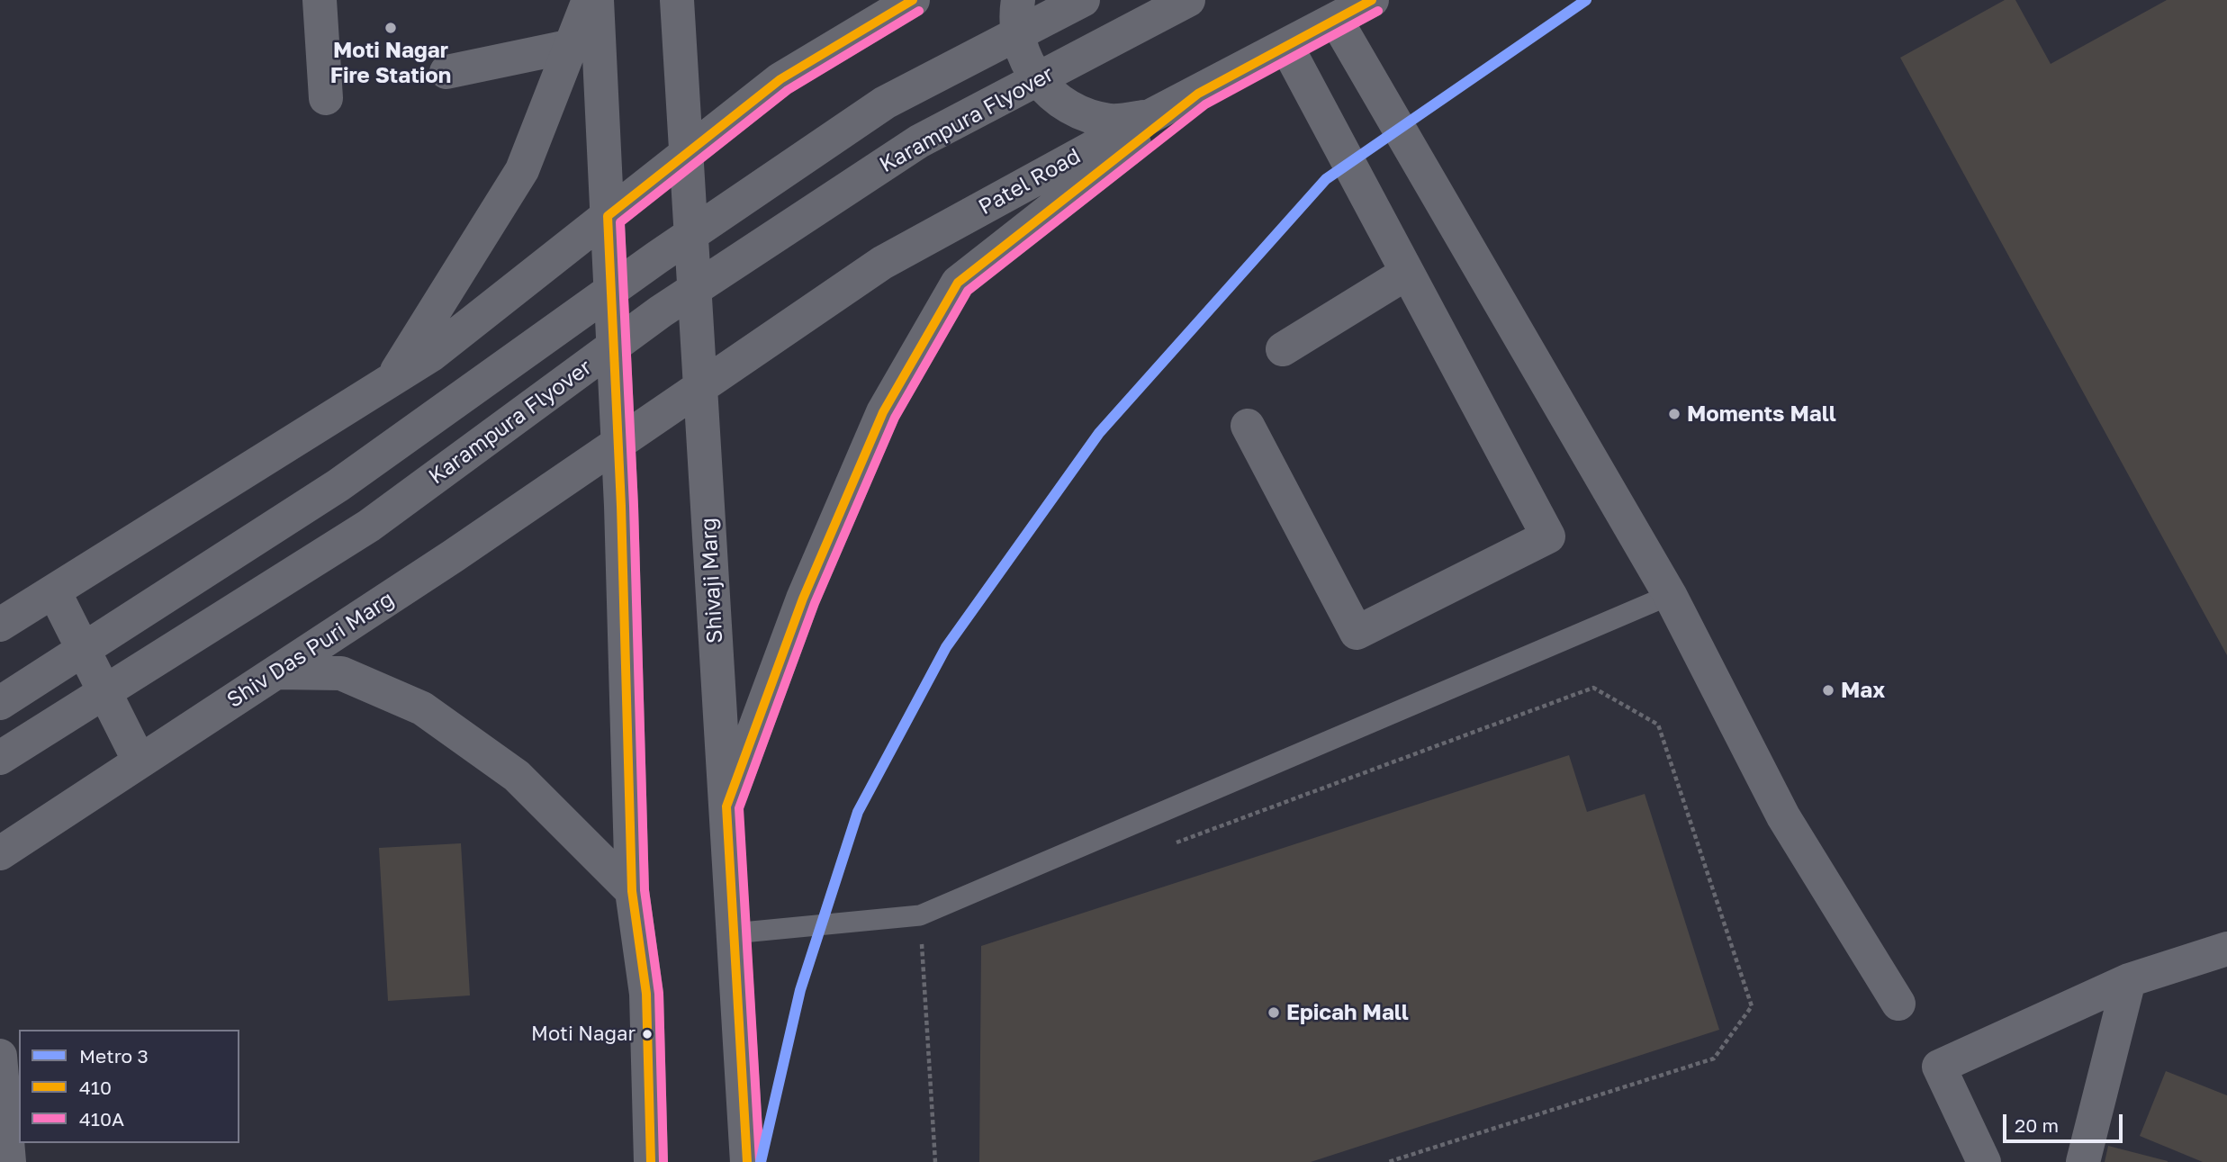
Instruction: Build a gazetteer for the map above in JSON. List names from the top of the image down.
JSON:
{
  "streets": {
    "main road": [
      "Karampura Flyover",
      "Patel Road",
      "Shivaji Marg",
      "Shiv Das Puri Marg"
    ]
  },
  "crossings": [
    ["Patel Road", "Shivaji Marg"],
    ["Patel Road", "Shiv Das Puri Marg"]
  ],
  "places": [
    "Moti Nagar Fire Station",
    "Moments Mall",
    "Max",
    "Epicah Mall",
    "Moti Nagar"
  ],
  "lines": ["metro line 3", "transit line 410", "transit line 410A"],
  "legend": ["Metro 3", "410", "410A"],
  "scale_bar": "20 m"
}
